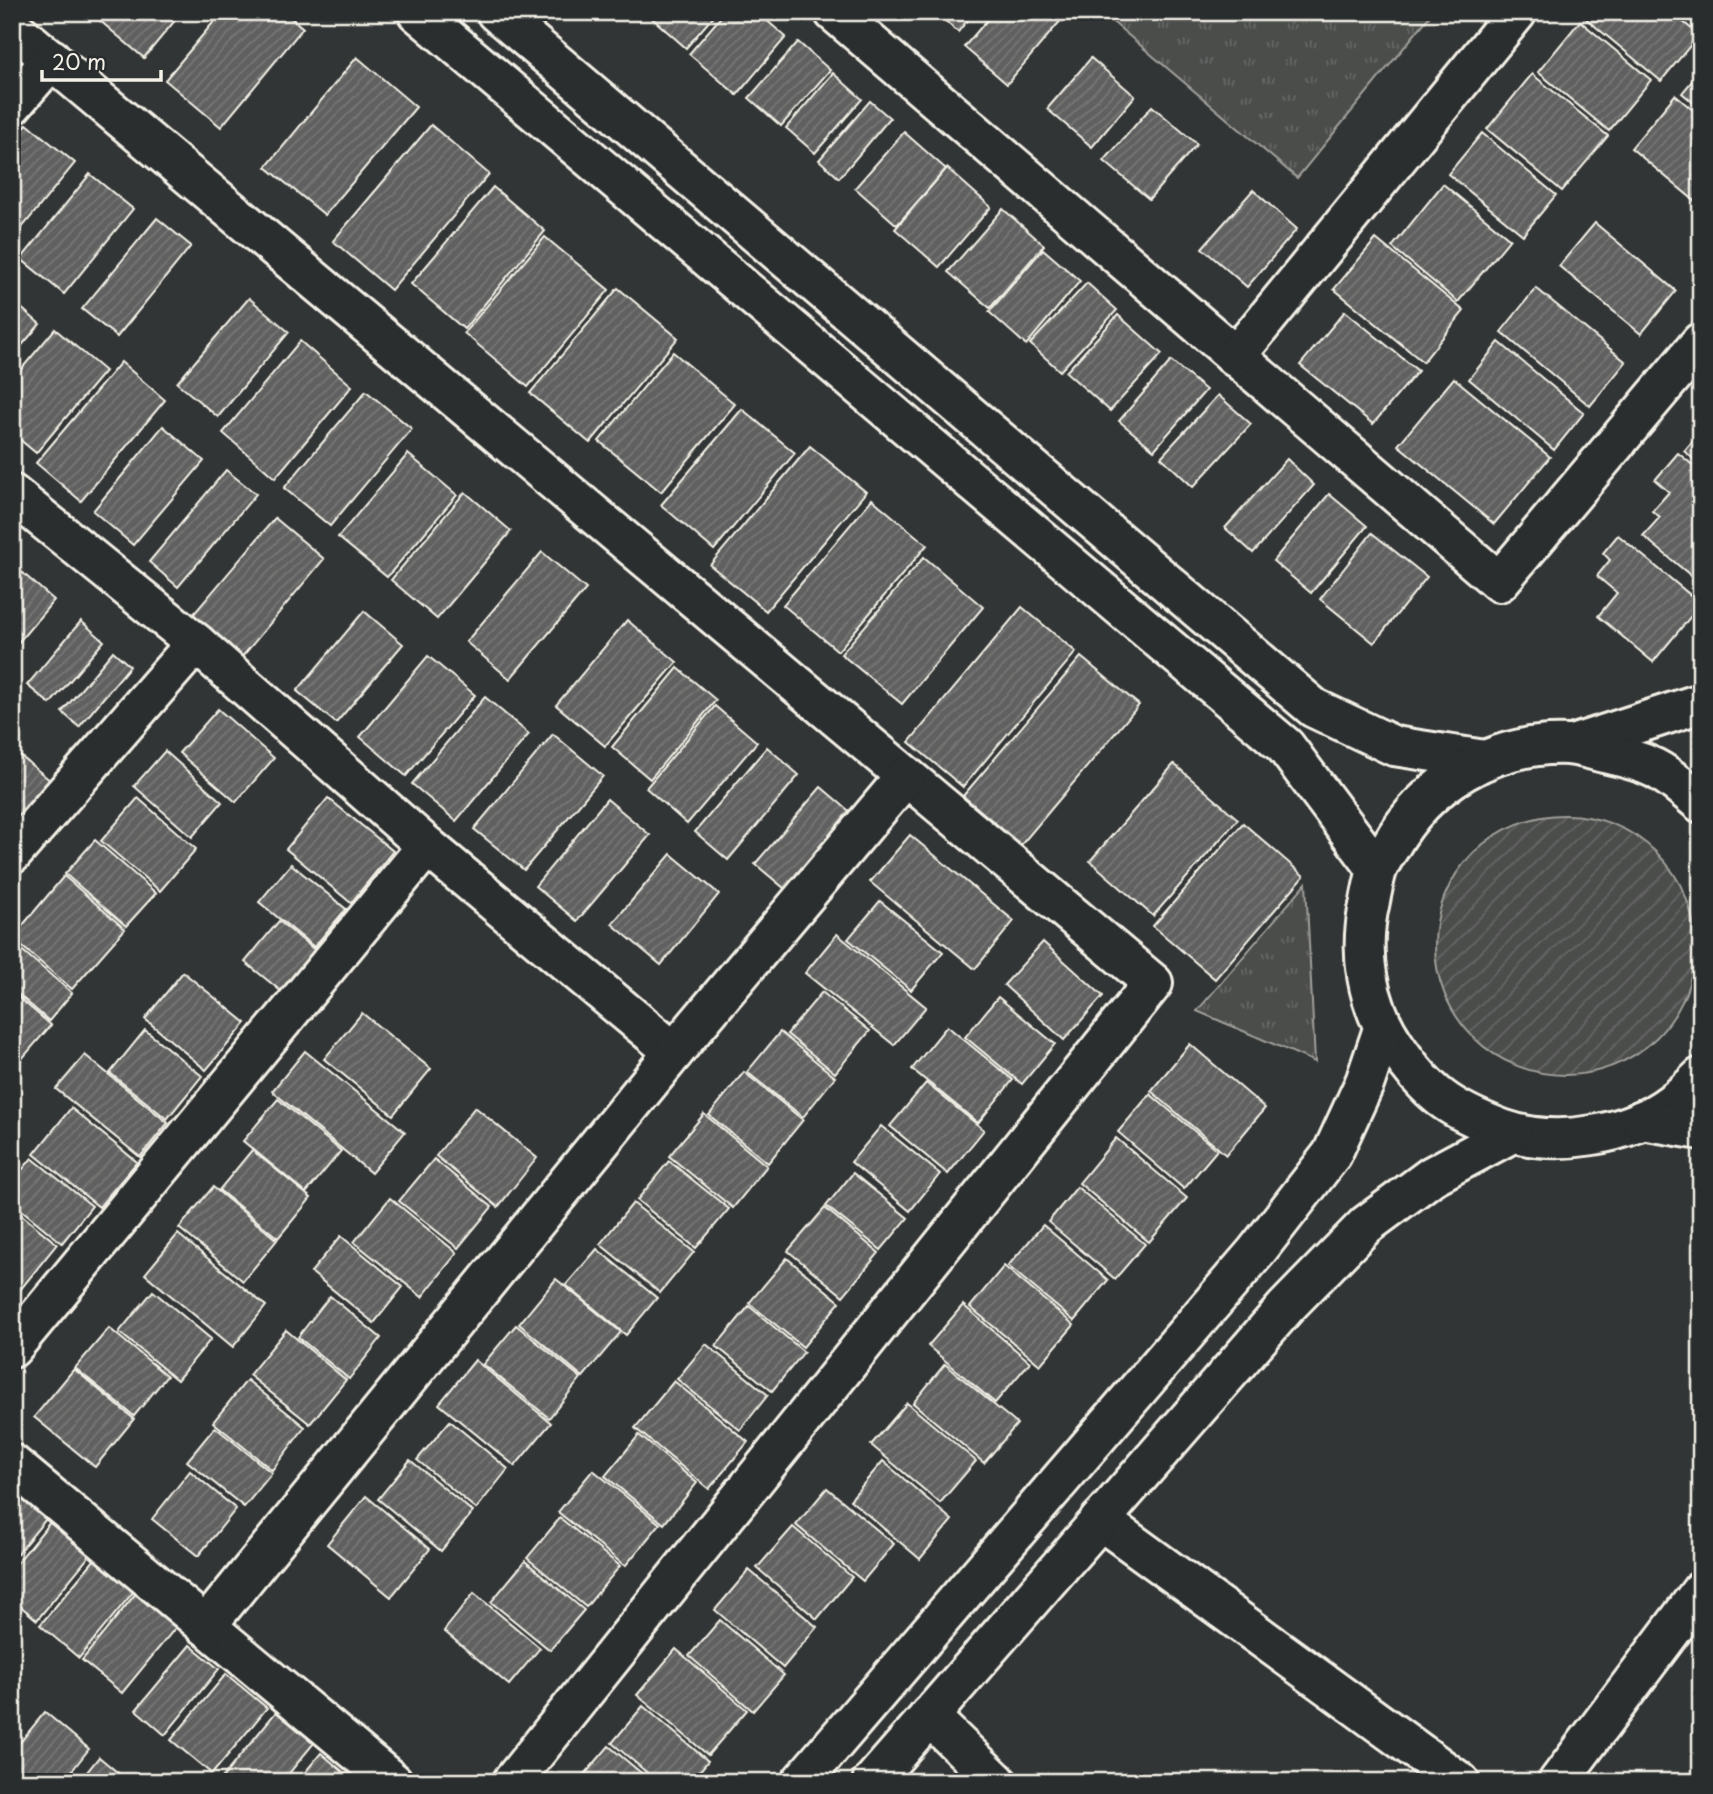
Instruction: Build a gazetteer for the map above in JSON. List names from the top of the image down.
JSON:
{
  "scale_bar": "20 m"
}
